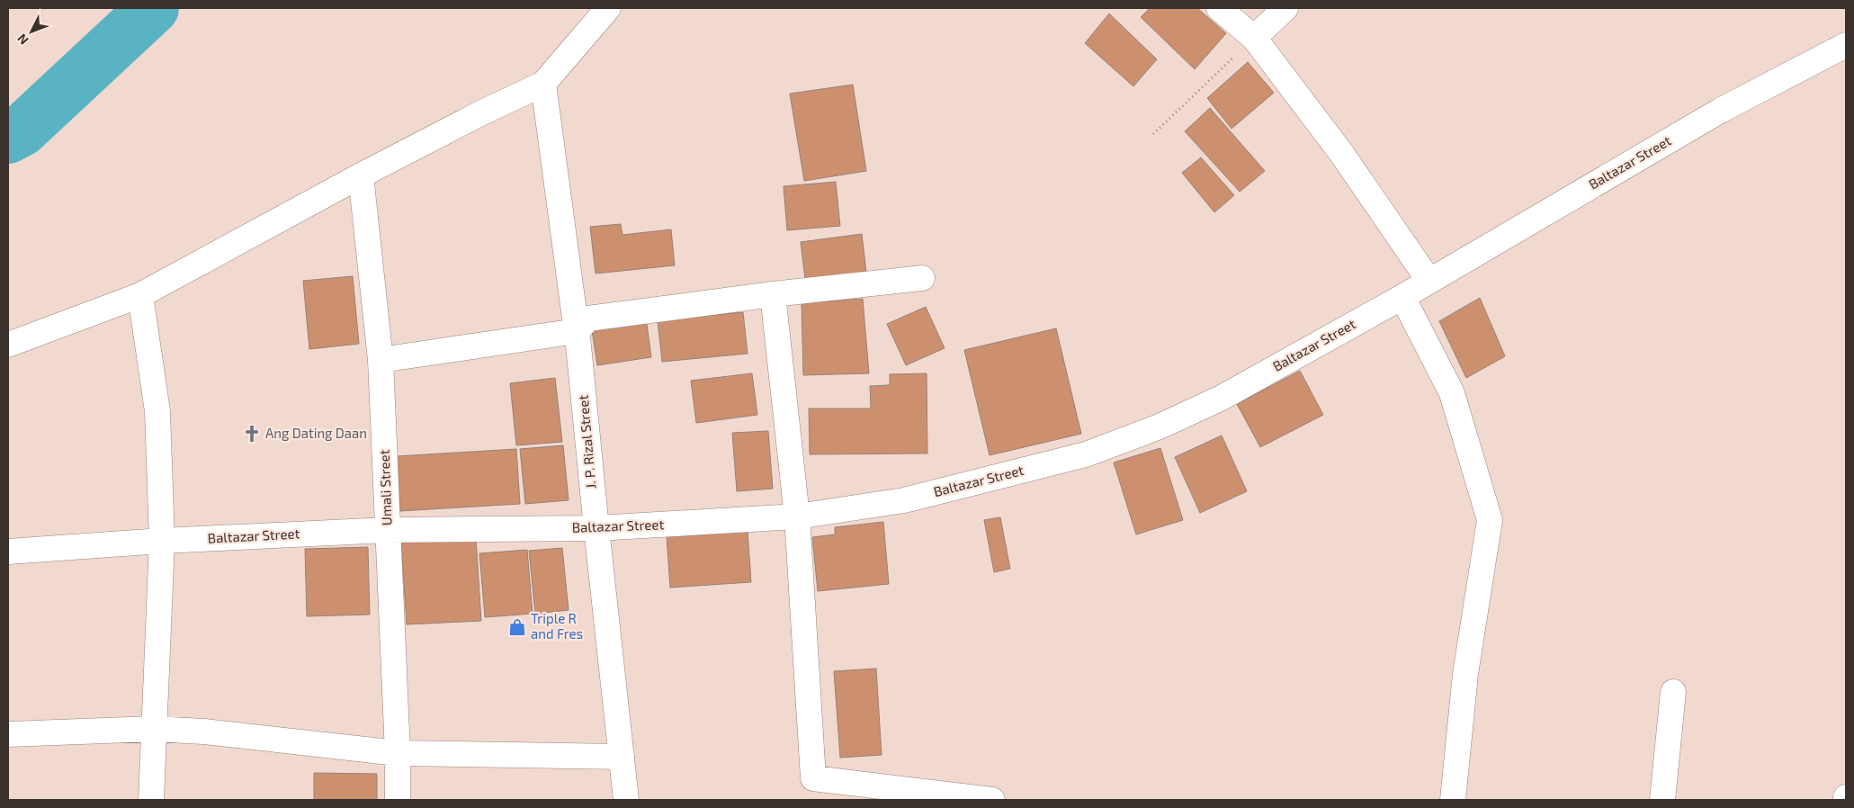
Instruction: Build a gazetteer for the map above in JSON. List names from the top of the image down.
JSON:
{
  "streets": {
    "street": ["Baltazar Street", "J. P. Rizal Street", "Umali Street"]
  },
  "crossings": [
    ["Baltazar Street", "J. P. Rizal Street"],
    ["Baltazar Street", "Umali Street"]
  ],
  "places": {
    "church": ["Ang Dating Daan"],
    "shop": ["Triple R and Fres"]
  },
  "north": "bottom left"
}
